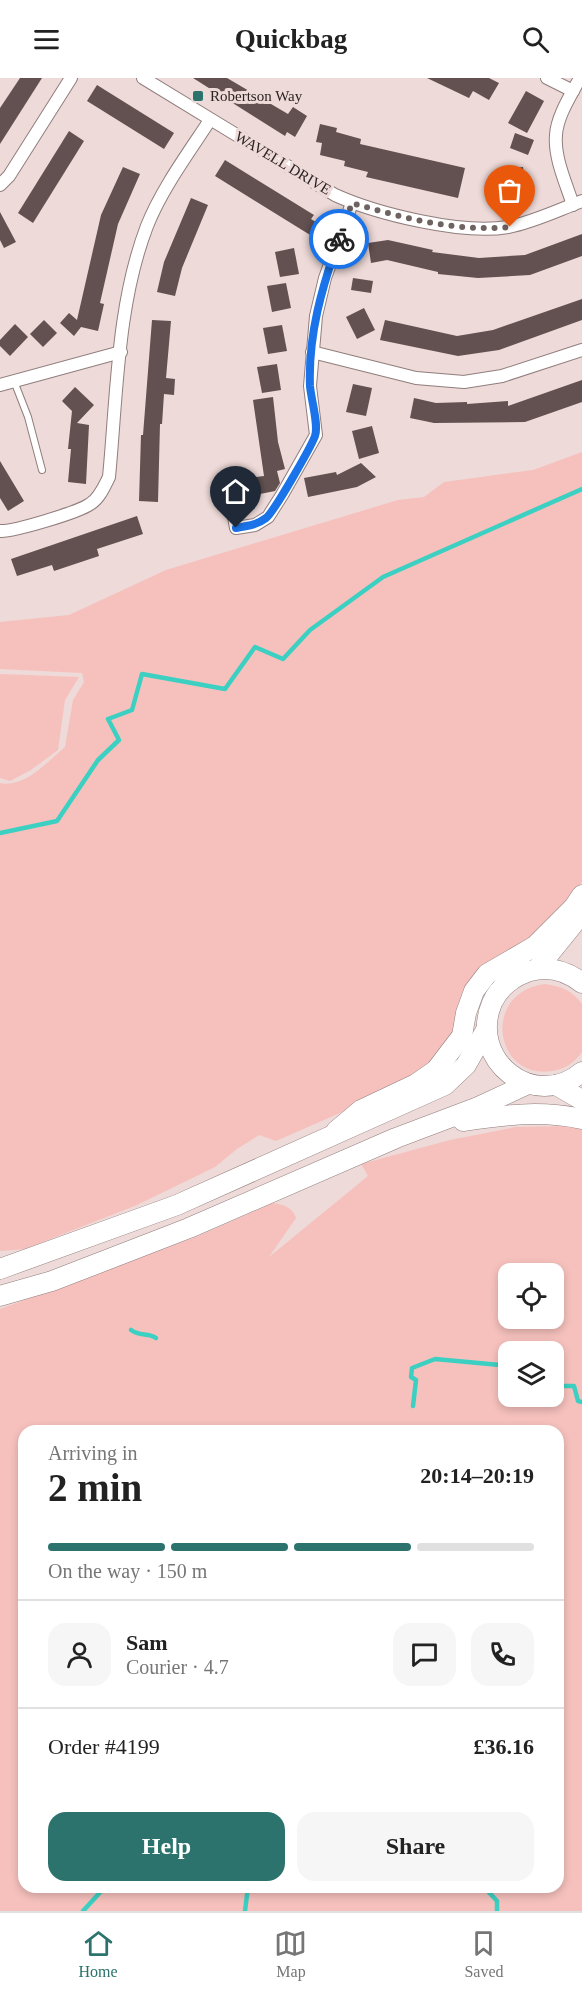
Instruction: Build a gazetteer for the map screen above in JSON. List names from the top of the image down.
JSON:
{
  "streets": {
    "street": ["WAVELL DRIVE"]
  },
  "places": {
    "transit": ["Robertson Way"]
  },
  "page": {
    "header": "Quickbag",
    "heading": ["2 min", "Arriving in", "20:14–20:19"],
    "panel": [
      "Sam",
      "Courier · 4.7",
      "Order #4199",
      "£36.16"
    ],
    "bar": "On the way · 150 m",
    "buttons": ["Help", "Share"],
    "tabs": ["Home", "Map", "Saved"]
  }
}
